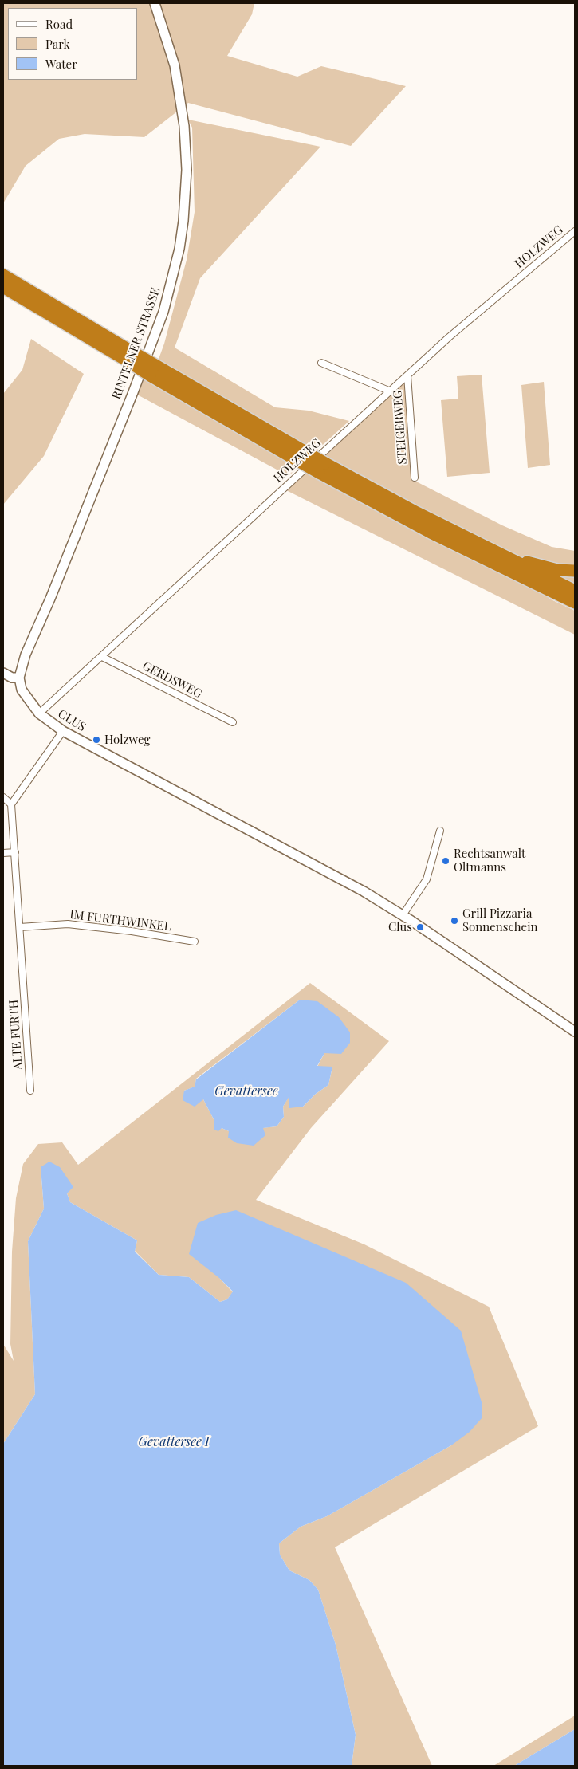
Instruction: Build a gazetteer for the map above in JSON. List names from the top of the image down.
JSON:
{
  "streets": {
    "main road": ["RINTELNER STRASSE", "CLUS"],
    "street": [
      "HOLZWEG",
      "STEIGERWEG",
      "GERDSWEG",
      "IM FURTHWINKEL",
      "ALTE FURTH"
    ]
  },
  "crossings": [
    ["HOLZWEG", "STEIGERWEG"],
    ["HOLZWEG", "GERDSWEG"],
    ["HOLZWEG", "CLUS"],
    ["RINTELNER STRASSE", "CLUS"],
    ["IM FURTHWINKEL", "ALTE FURTH"]
  ],
  "water": ["Gevattersee", "Gevattersee I"],
  "places": [
    "Holzweg",
    "Rechtsanwalt Oltmanns",
    "Grill Pizzaria Sonnenschein",
    "Clus"
  ],
  "legend": ["Road", "Park", "Water"]
}
